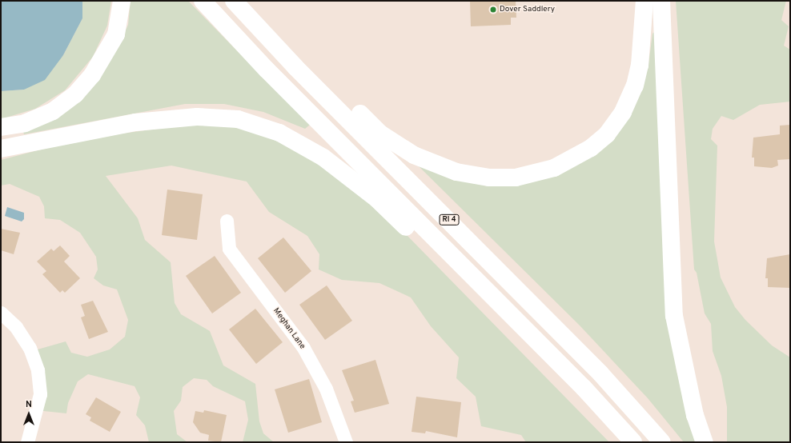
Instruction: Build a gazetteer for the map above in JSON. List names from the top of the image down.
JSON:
{
  "streets": {
    "highway": ["RI 4"],
    "street": ["Meghan Lane"]
  },
  "places": ["Dover Saddlery"],
  "north": "top"
}
